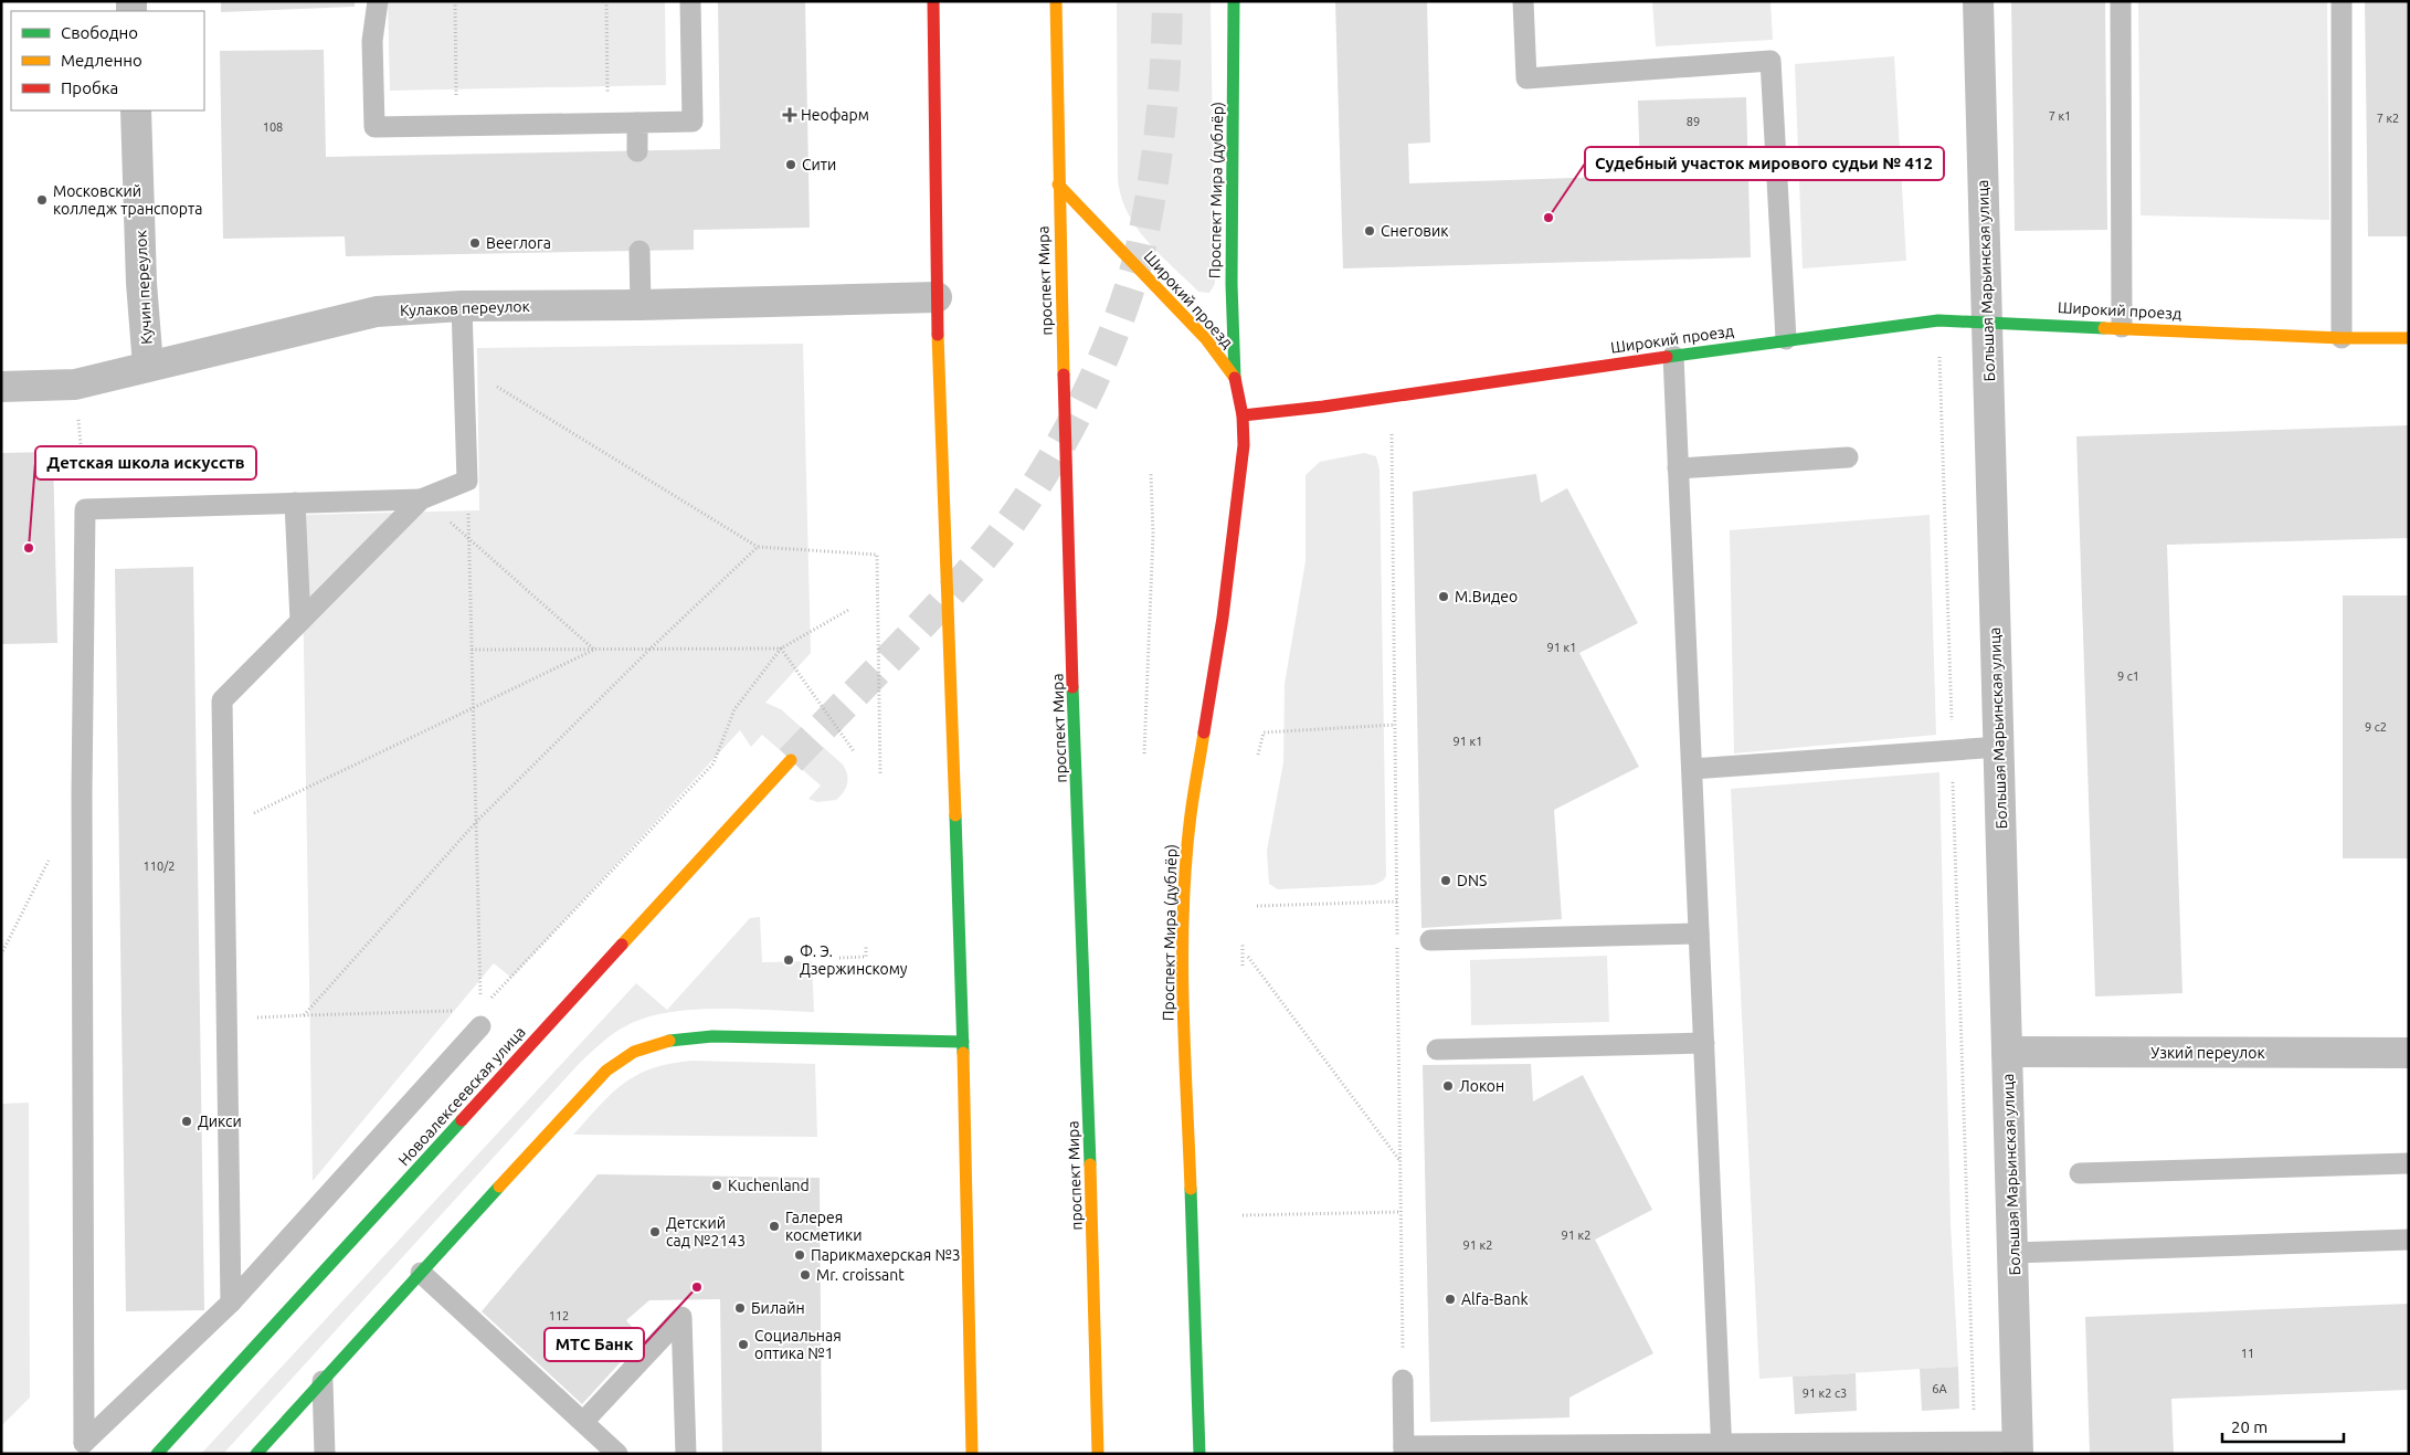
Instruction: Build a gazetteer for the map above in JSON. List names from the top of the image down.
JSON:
{
  "streets": {
    "street": [
      "Проспект Мира (дублёр)",
      "проспект Мира",
      "Большая Марьинская улица",
      "Кучин переулок",
      "Широкий проезд",
      "Кулаков переулок",
      "Узкий переулок",
      "Новоалексеевская улица"
    ]
  },
  "crossings": [
    ["Проспект Мира (дублёр)", "Широкий проезд"],
    ["проспект Мира", "Широкий проезд"],
    ["Большая Марьинская улица", "Широкий проезд"],
    ["Большая Марьинская улица", "Узкий переулок"],
    ["Кучин переулок", "Кулаков переулок"]
  ],
  "places": {
    "health": ["Неофарм"],
    "other": [
      "Сити",
      "Московский колледж транспорта",
      "Судебный участок мирового судьи № 412",
      "Снеговик",
      "Beerлога",
      "Детская школа искусств",
      "М.Видео",
      "DNS",
      "Ф. Э. Дзержинскому",
      "Локон",
      "Дикси",
      "Kuchenland",
      "Галерея косметики",
      "Детский сад №2143",
      "Парикмахерская №3",
      "Mr. croissant",
      "МТС Банк",
      "Alfa-Bank",
      "Билайн",
      "Социальная оптика №1"
    ]
  },
  "house_numbers": [
    "7 к1",
    "7 к2",
    "89",
    "108",
    "91 к1",
    "9 с1",
    "9 с2",
    "91 к1",
    "110/2",
    "91 к2",
    "91 к2",
    "112",
    "11",
    "6А",
    "91 к2 с3"
  ],
  "legend": ["Свободно", "Медленно", "Пробка"],
  "scale_bar": "20 m"
}
